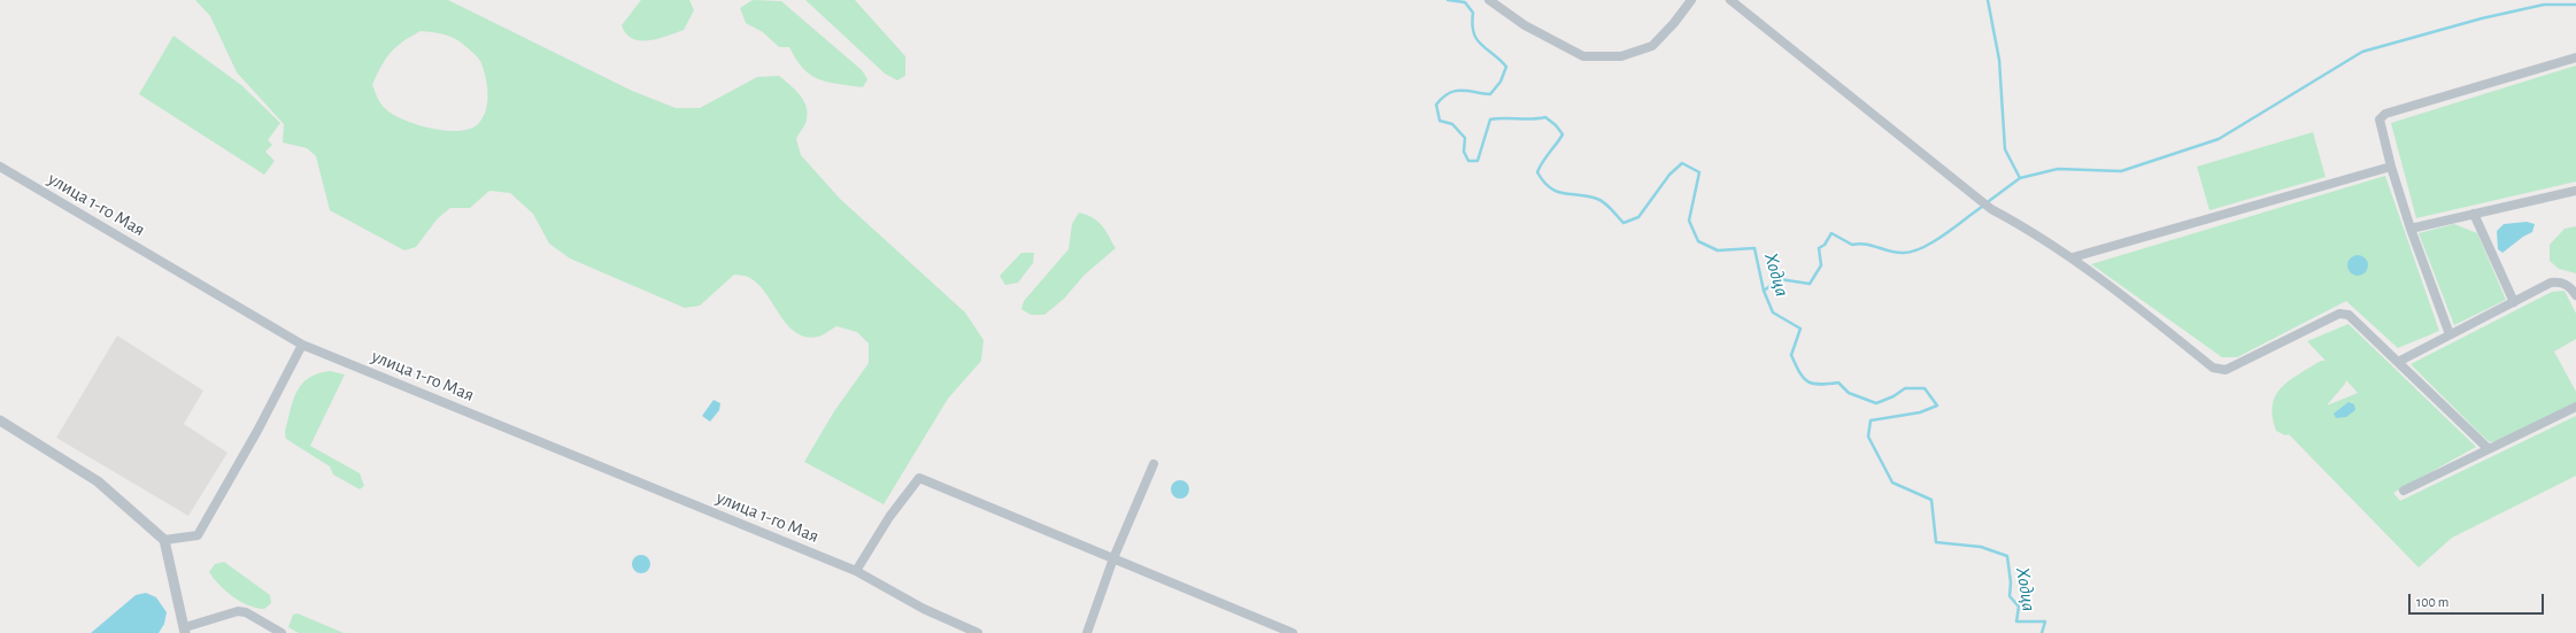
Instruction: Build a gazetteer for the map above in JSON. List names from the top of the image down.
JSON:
{
  "streets": {
    "street": ["улица 1-го Мая"]
  },
  "water": ["Ходца"],
  "scale_bar": "100 m"
}
